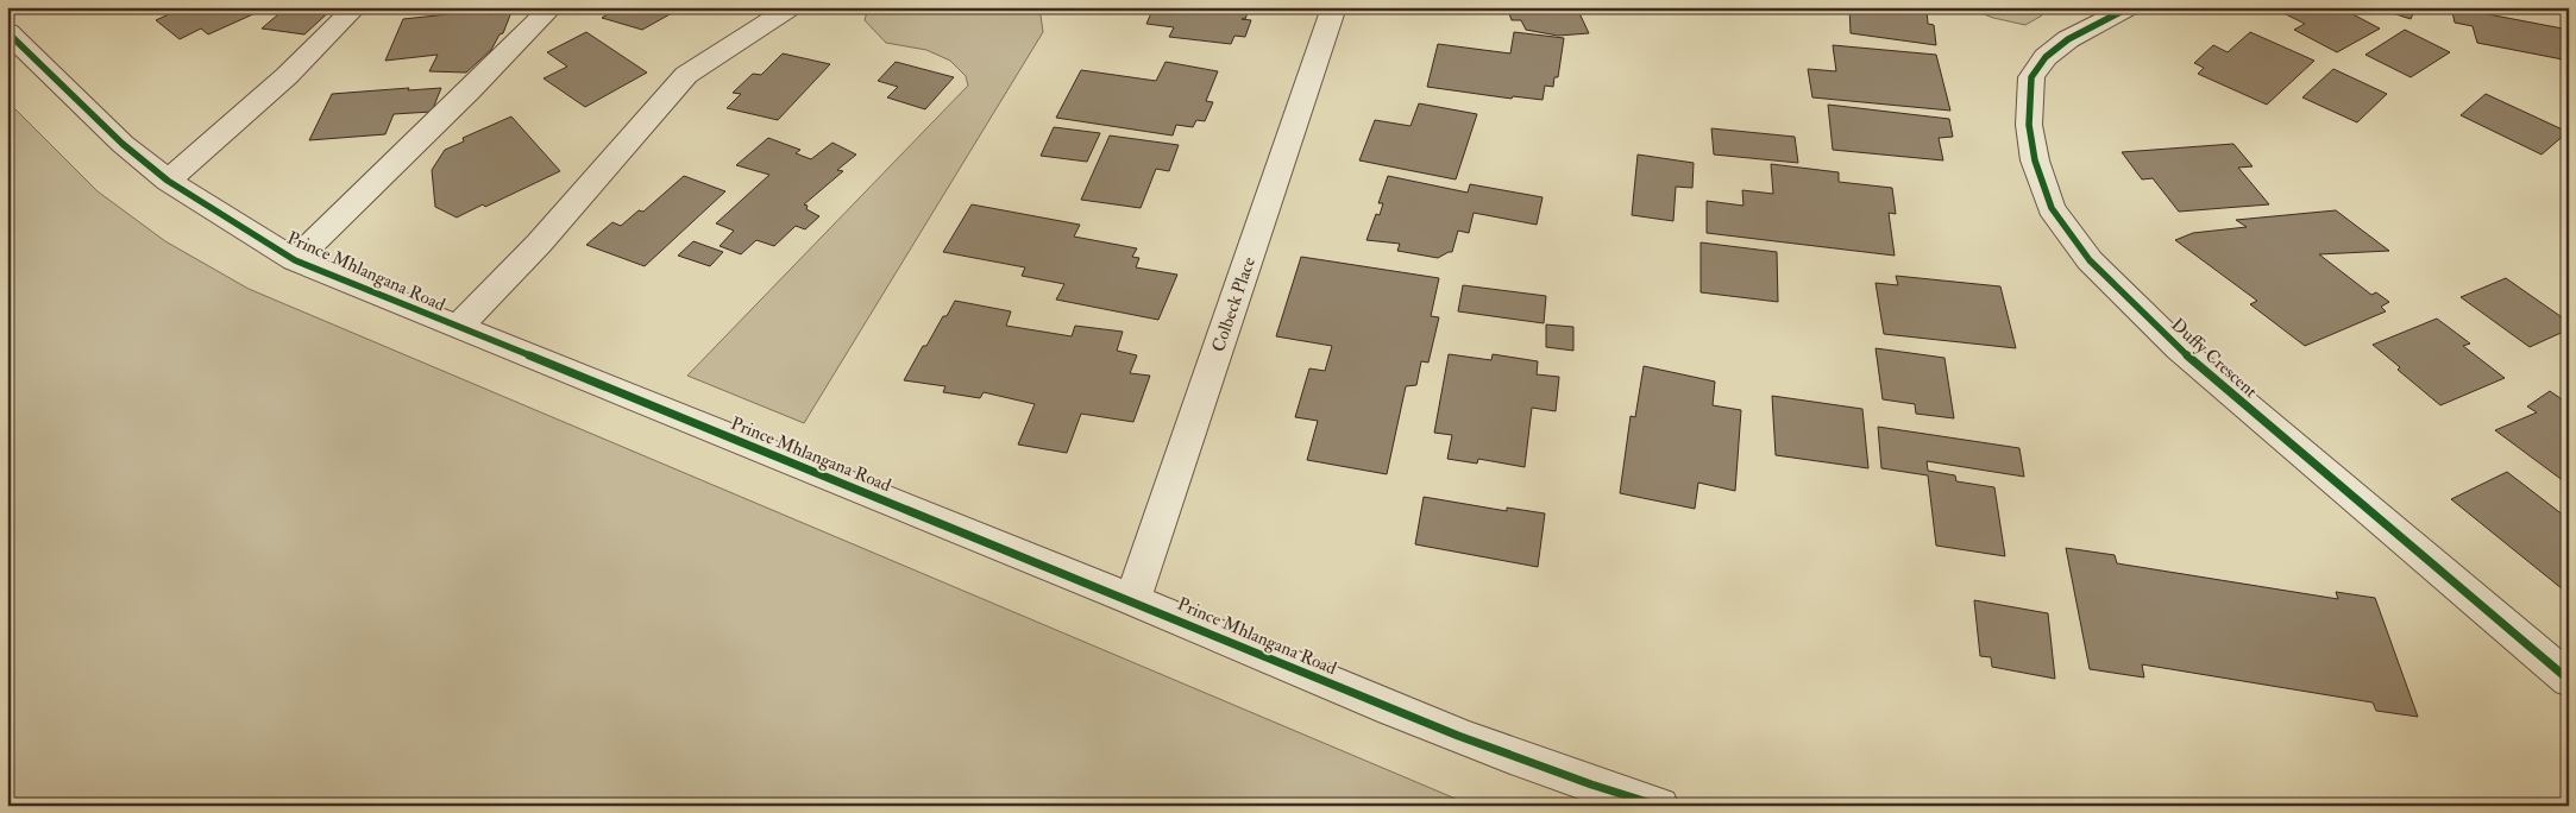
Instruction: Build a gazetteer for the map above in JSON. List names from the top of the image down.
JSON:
{
  "streets": {
    "street": ["Prince Mhlangana Road", "Colbeck Place", "Duffy Crescent"]
  },
  "crossings": [
    ["Prince Mhlangana Road", "Colbeck Place"]
  ]
}
